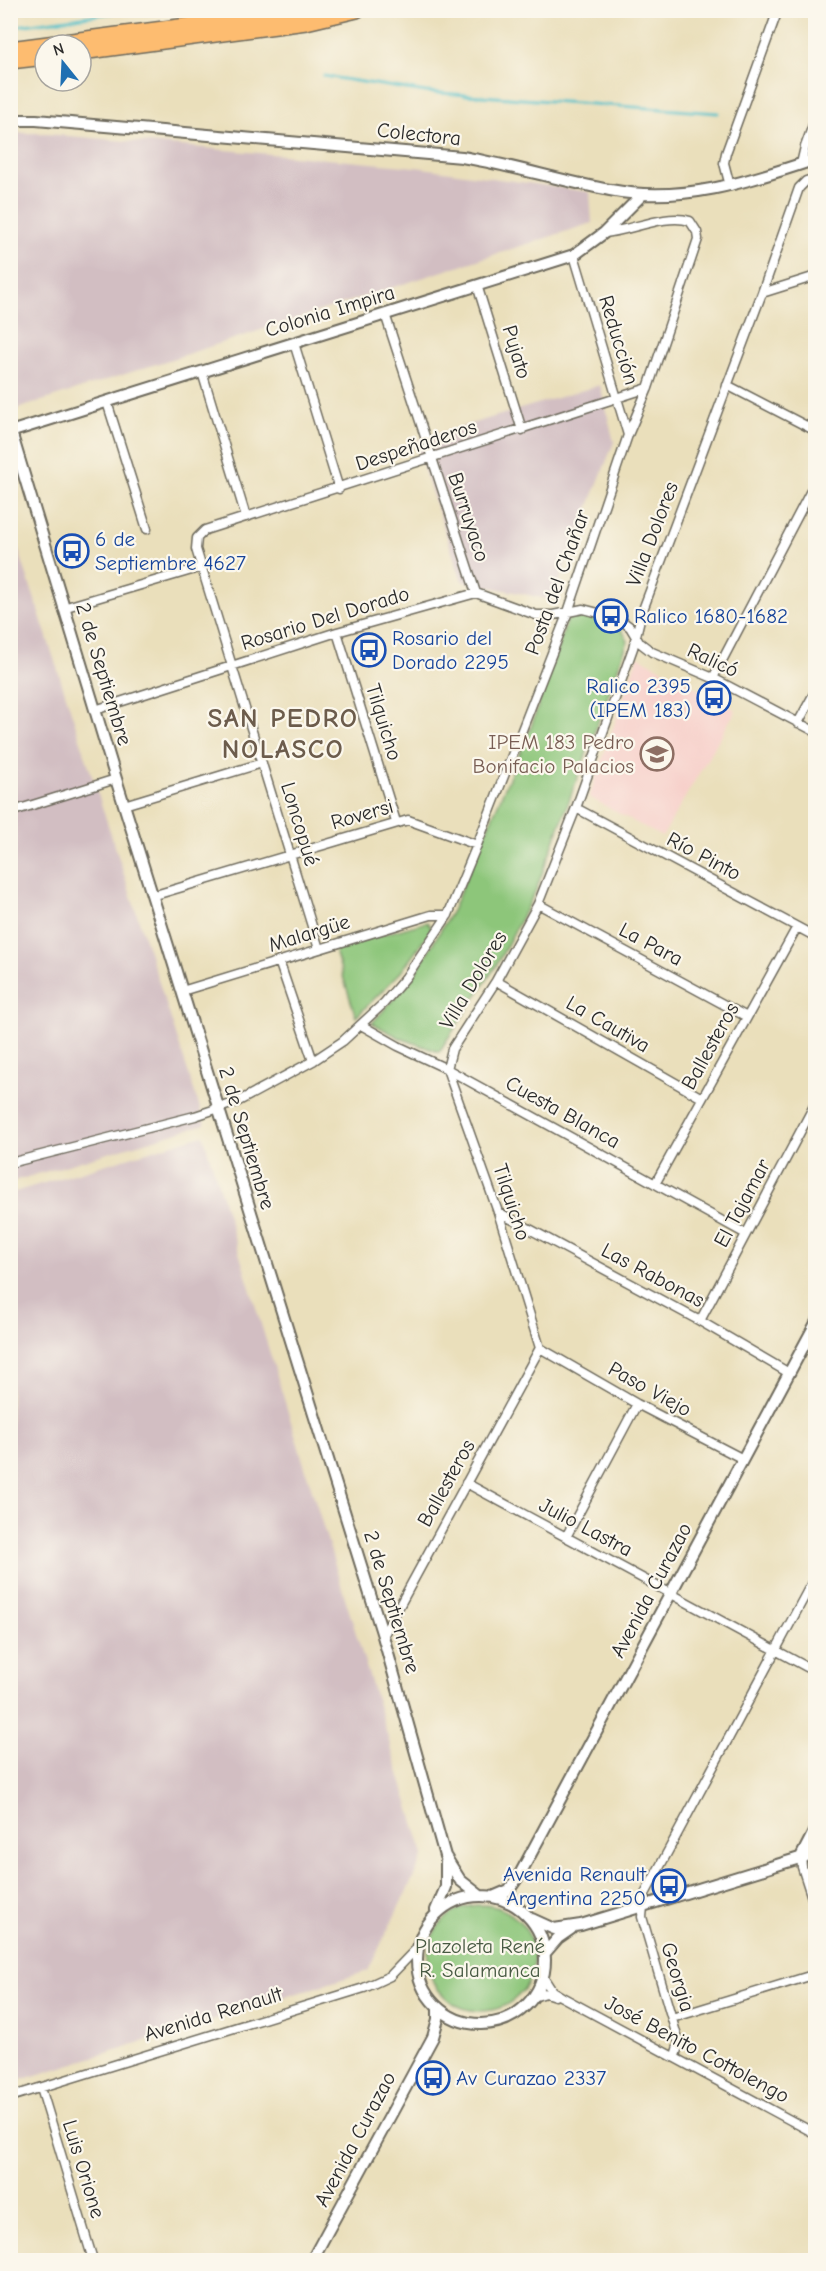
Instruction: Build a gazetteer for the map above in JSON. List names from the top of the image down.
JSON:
{
  "streets": {
    "street": [
      "Colectora",
      "Colonia Impira",
      "Reducción",
      "Pujato",
      "Despeñaderos",
      "Burruyaco",
      "Villa Dolores",
      "Posta del Chañar",
      "Rosario Del Dorado",
      "Ralicó",
      "2 de Septiembre",
      "Tilquicho",
      "Roversi",
      "Loncopué",
      "Río Pinto",
      "Malargüe",
      "La Para",
      "La Cautiva",
      "Ballesteros",
      "Cuesta Blanca",
      "El Tajamar",
      "Las Rabonas",
      "Paso Viejo",
      "Julio Lastra",
      "Avenida Curazao",
      "Georgia",
      "Avenida Renault",
      "José Benito Cottolengo",
      "Luis Orione"
    ]
  },
  "crossings": [
    ["Colectora", "Colonia Impira"],
    ["Colonia Impira", "Reducción"],
    ["Colonia Impira", "Pujato"],
    ["Colonia Impira", "Burruyaco"],
    ["Colonia Impira", "Posta del Chañar"],
    ["Colonia Impira", "2 de Septiembre"],
    ["Reducción", "Despeñaderos"],
    ["Reducción", "Posta del Chañar"],
    ["Pujato", "Despeñaderos"],
    ["Despeñaderos", "Burruyaco"],
    ["Despeñaderos", "Posta del Chañar"],
    ["Despeñaderos", "Loncopué"],
    ["Burruyaco", "Rosario Del Dorado"],
    ["Villa Dolores", "Ralicó"],
    ["Villa Dolores", "Tilquicho"],
    ["Villa Dolores", "Río Pinto"],
    ["Villa Dolores", "La Para"],
    ["Villa Dolores", "La Cautiva"],
    ["Villa Dolores", "Cuesta Blanca"],
    ["Posta del Chañar", "Ralicó"],
    ["Posta del Chañar", "2 de Septiembre"],
    ["Posta del Chañar", "Roversi"],
    ["Posta del Chañar", "Malargüe"],
    ["Posta del Chañar", "Cuesta Blanca"],
    ["Rosario Del Dorado", "2 de Septiembre"],
    ["Rosario Del Dorado", "Tilquicho"],
    ["Rosario Del Dorado", "Loncopué"],
    ["2 de Septiembre", "Roversi"],
    ["2 de Septiembre", "Malargüe"],
    ["2 de Septiembre", "Ballesteros"],
    ["2 de Septiembre", "Avenida Curazao"],
    ["2 de Septiembre", "Avenida Renault"],
    ["2 de Septiembre", "José Benito Cottolengo"],
    ["Tilquicho", "Roversi"],
    ["Tilquicho", "Ballesteros"],
    ["Tilquicho", "Cuesta Blanca"],
    ["Tilquicho", "Las Rabonas"],
    ["Tilquicho", "Paso Viejo"],
    ["Roversi", "Loncopué"],
    ["Loncopué", "Malargüe"],
    ["Río Pinto", "Ballesteros"],
    ["La Para", "Ballesteros"],
    ["La Cautiva", "Ballesteros"],
    ["Ballesteros", "Cuesta Blanca"],
    ["Ballesteros", "Paso Viejo"],
    ["Ballesteros", "Julio Lastra"],
    ["Cuesta Blanca", "El Tajamar"],
    ["El Tajamar", "Las Rabonas"],
    ["Las Rabonas", "Avenida Curazao"],
    ["Paso Viejo", "Avenida Curazao"],
    ["Julio Lastra", "Avenida Curazao"],
    ["Avenida Curazao", "Avenida Renault"],
    ["Avenida Curazao", "José Benito Cottolengo"],
    ["Georgia", "José Benito Cottolengo"],
    ["Avenida Renault", "José Benito Cottolengo"],
    ["Avenida Renault", "Luis Orione"]
  ],
  "districts": ["SAN PEDRO NOLASCO"],
  "parks": ["Plazoleta René R. Salamanca"],
  "places": {
    "bus stop": [
      "6 de Septiembre 4627",
      "Ralico 1680-1682",
      "Rosario del Dorado 2295",
      "Ralico 2395 (IPEM 183)",
      "Avenida Renault Argentina 2250",
      "Av Curazao 2337"
    ],
    "school or university": ["IPEM 183 Pedro Bonifacio Palacios"]
  },
  "north": "top"
}
